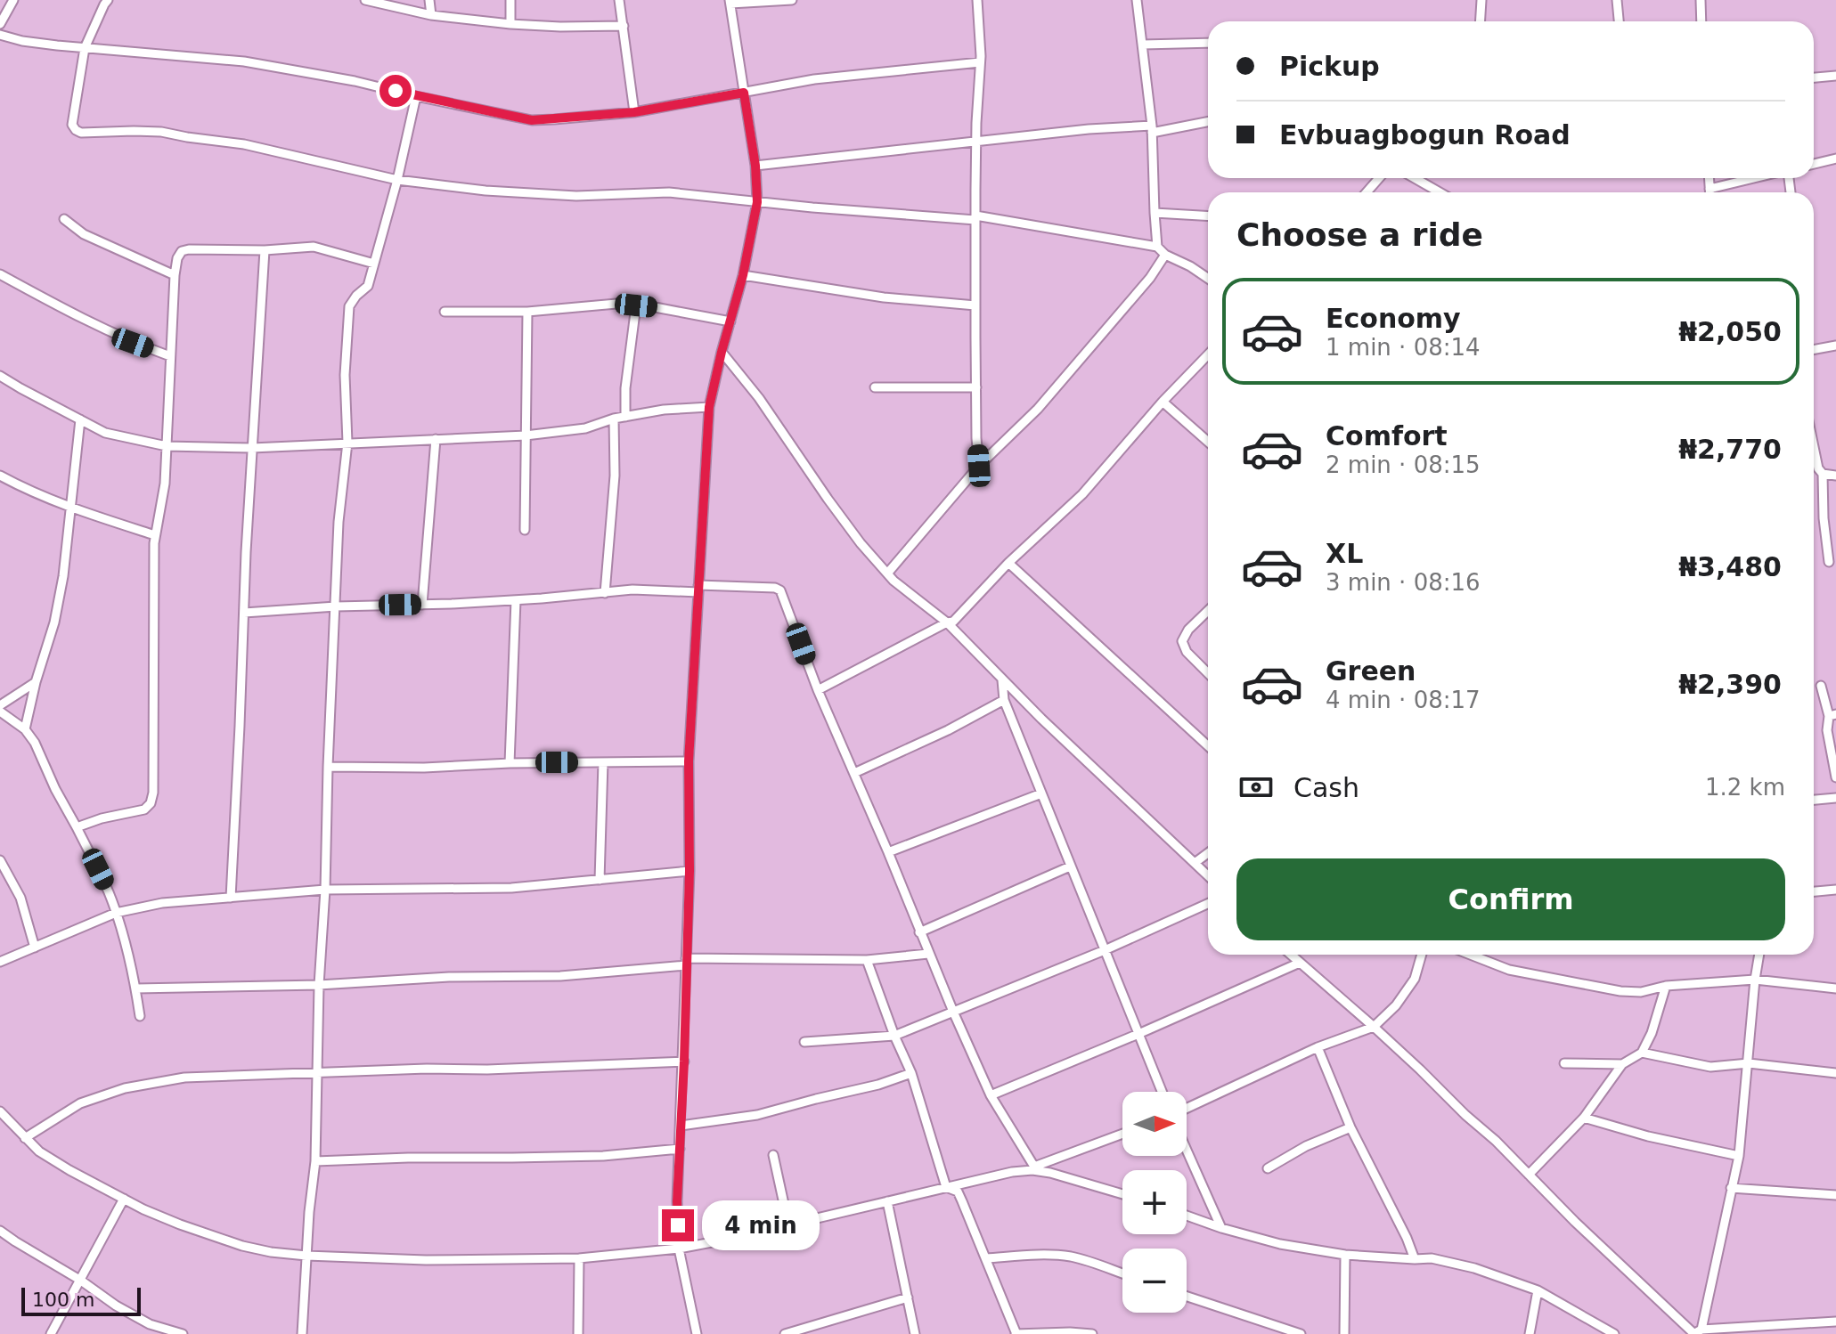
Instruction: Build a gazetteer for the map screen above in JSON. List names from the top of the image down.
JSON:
{
  "scale_bar": "100 m",
  "north": "right",
  "page": {
    "banner": ["Pickup", "Evbuagbogun Road"],
    "heading": "Choose a ride",
    "list": [
      {
        "name": "Economy",
        "note": "1 min · 08:14",
        "value": "₦2,050"
      },
      {
        "name": "Comfort",
        "note": "2 min · 08:15",
        "value": "₦2,770"
      },
      {
        "name": "XL",
        "note": "3 min · 08:16",
        "value": "₦3,480"
      },
      {
        "name": "Green",
        "note": "4 min · 08:17",
        "value": "₦2,390"
      }
    ],
    "pay": ["Cash", "1.2 km"],
    "buttons": "Confirm",
    "map_buttons": ["+", "−"],
    "bubble": "4 min",
    "scale": "100 m"
  }
}
